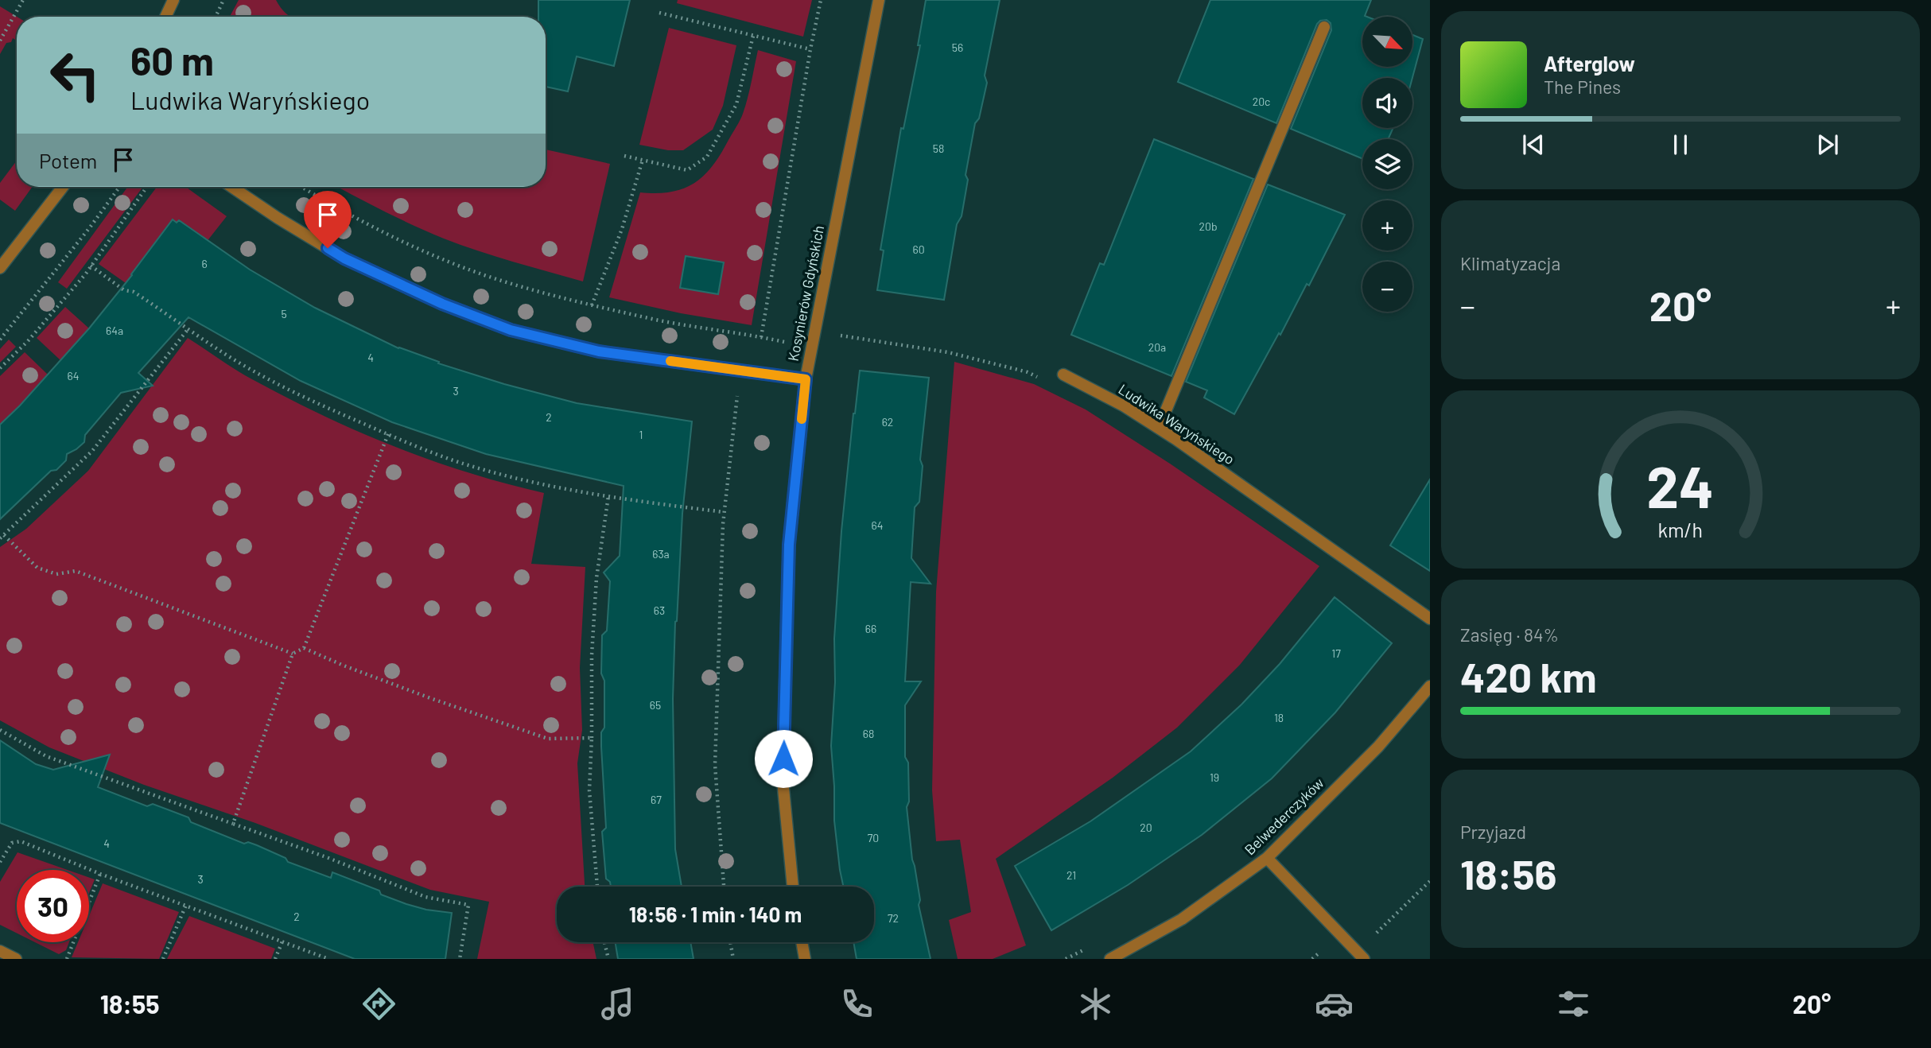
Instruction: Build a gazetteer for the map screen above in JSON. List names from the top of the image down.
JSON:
{
  "streets": {
    "street": ["Kosynierów Gdyńskich", "Ludwika Waryńskiego", "Belwederczyków"]
  },
  "house_numbers": [
    "56",
    "20c",
    "58",
    "20b",
    "60",
    "6",
    "5",
    "64a",
    "20a",
    "4",
    "64",
    "3",
    "2",
    "62",
    "1",
    "64",
    "63a",
    "63",
    "66",
    "17",
    "65",
    "18",
    "68",
    "19",
    "67",
    "20",
    "70",
    "4",
    "21",
    "3",
    "2",
    "72"
  ],
  "north": "bottom right",
  "page": {
    "map_buttons": ["+", "−"],
    "turn": ["60 m", "Ludwika Waryńskiego"],
    "song": ["Afterglow", "The Pines"],
    "then": "Potem",
    "tile": [
      "Klimatyzacja",
      ["Zasięg · 84%", "420 km"],
      ["Przyjazd", "18:56"]
    ],
    "heat": ["−", "20°", "+"],
    "limit": "30",
    "trip": "18:56 · 1 min · 140 m",
    "tabs": ["18:55", "20°"],
    "gauge": ["24", "km/h"]
  }
}
